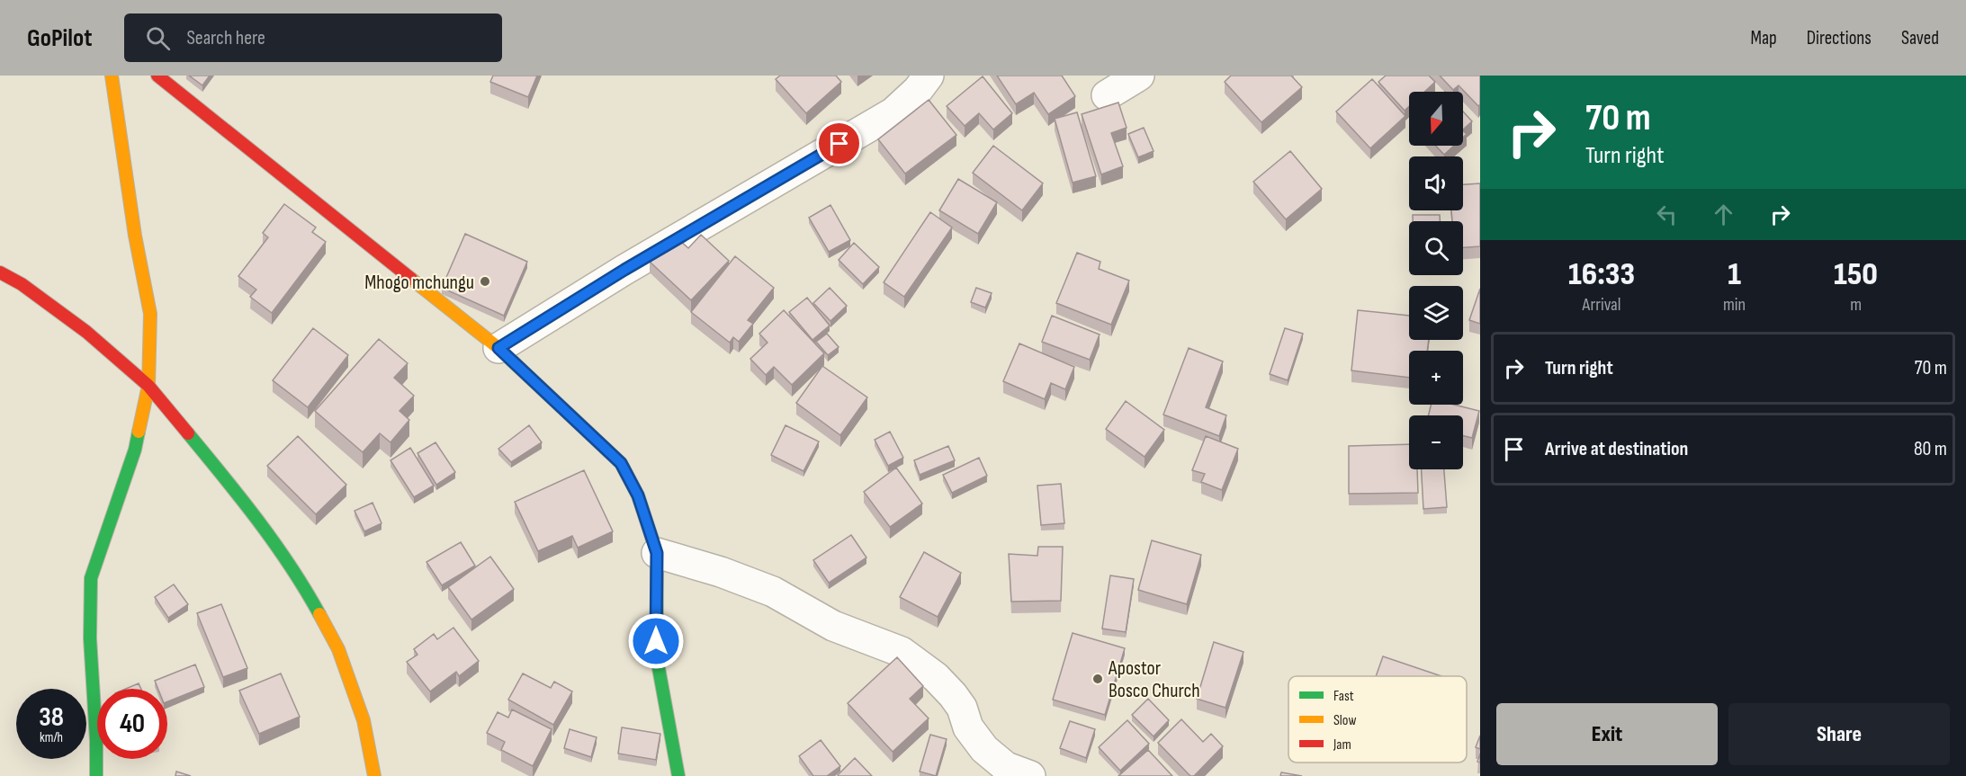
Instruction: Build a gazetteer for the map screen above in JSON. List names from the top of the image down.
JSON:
{
  "places": ["Mhogo mchungu", "Apostor Bosco Church"],
  "legend": ["Fast", "Slow", "Jam"],
  "north": "bottom",
  "page": {
    "header": "GoPilot",
    "search": "Search here",
    "nav": ["Map", "Directions", "Saved"],
    "turn": ["70 m", "Turn right"],
    "map_buttons": ["+", "−"],
    "eta": [
      "16:33",
      "Arrival",
      "1",
      "min",
      "150",
      "m"
    ],
    "list": [
      {
        "name": "Turn right",
        "value": "70 m"
      },
      {
        "name": "Arrive at destination",
        "value": "80 m"
      }
    ],
    "speed": "38 km/h",
    "limit": "40",
    "buttons": ["Exit", "Share"]
  }
}
